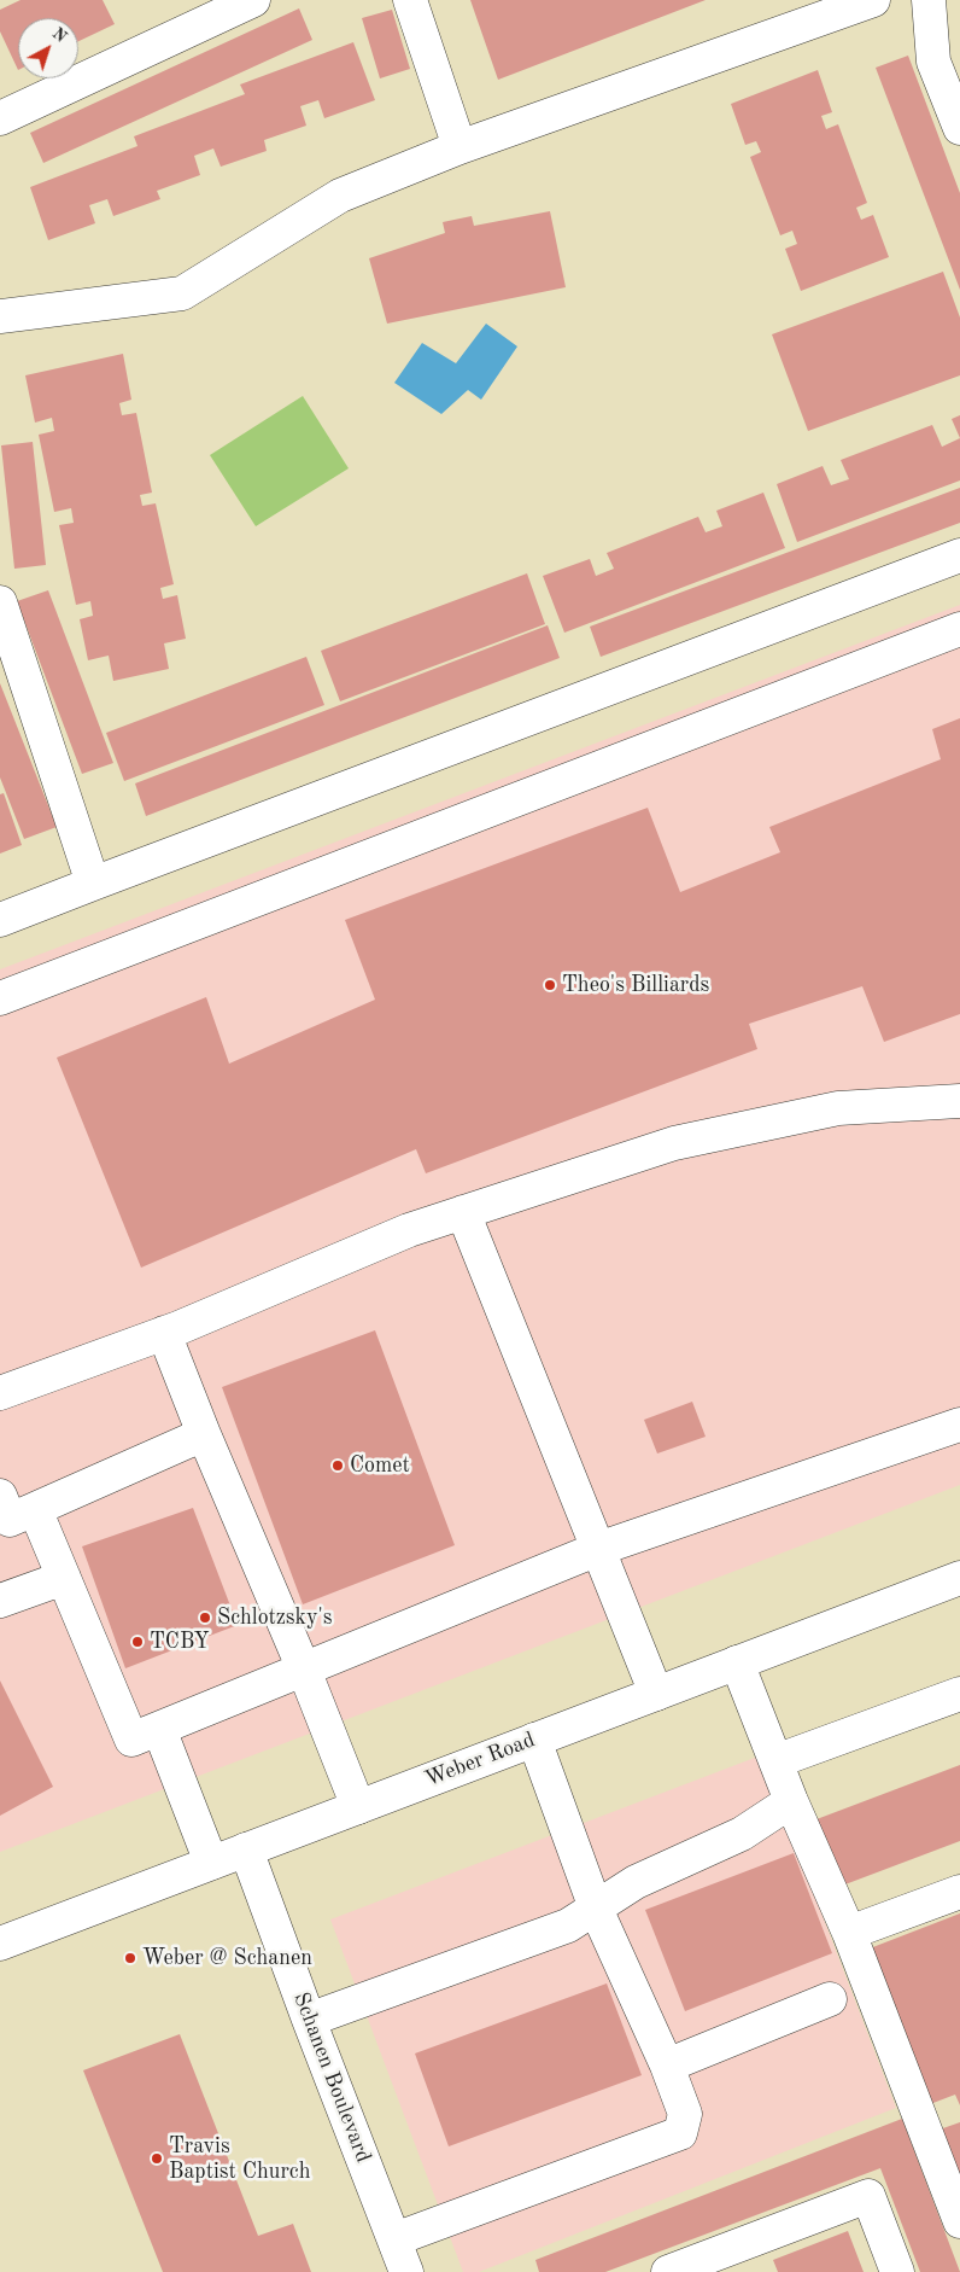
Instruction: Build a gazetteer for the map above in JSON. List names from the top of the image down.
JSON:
{
  "streets": {
    "main road": ["Weber Road", "Schanen Boulevard"]
  },
  "crossings": [
    ["Weber Road", "Schanen Boulevard"]
  ],
  "places": [
    "Theo's Billiards",
    "Comet",
    "Schlotzsky's",
    "TCBY",
    "Weber @ Schanen",
    "Travis Baptist Church"
  ],
  "north": "top right"
}
